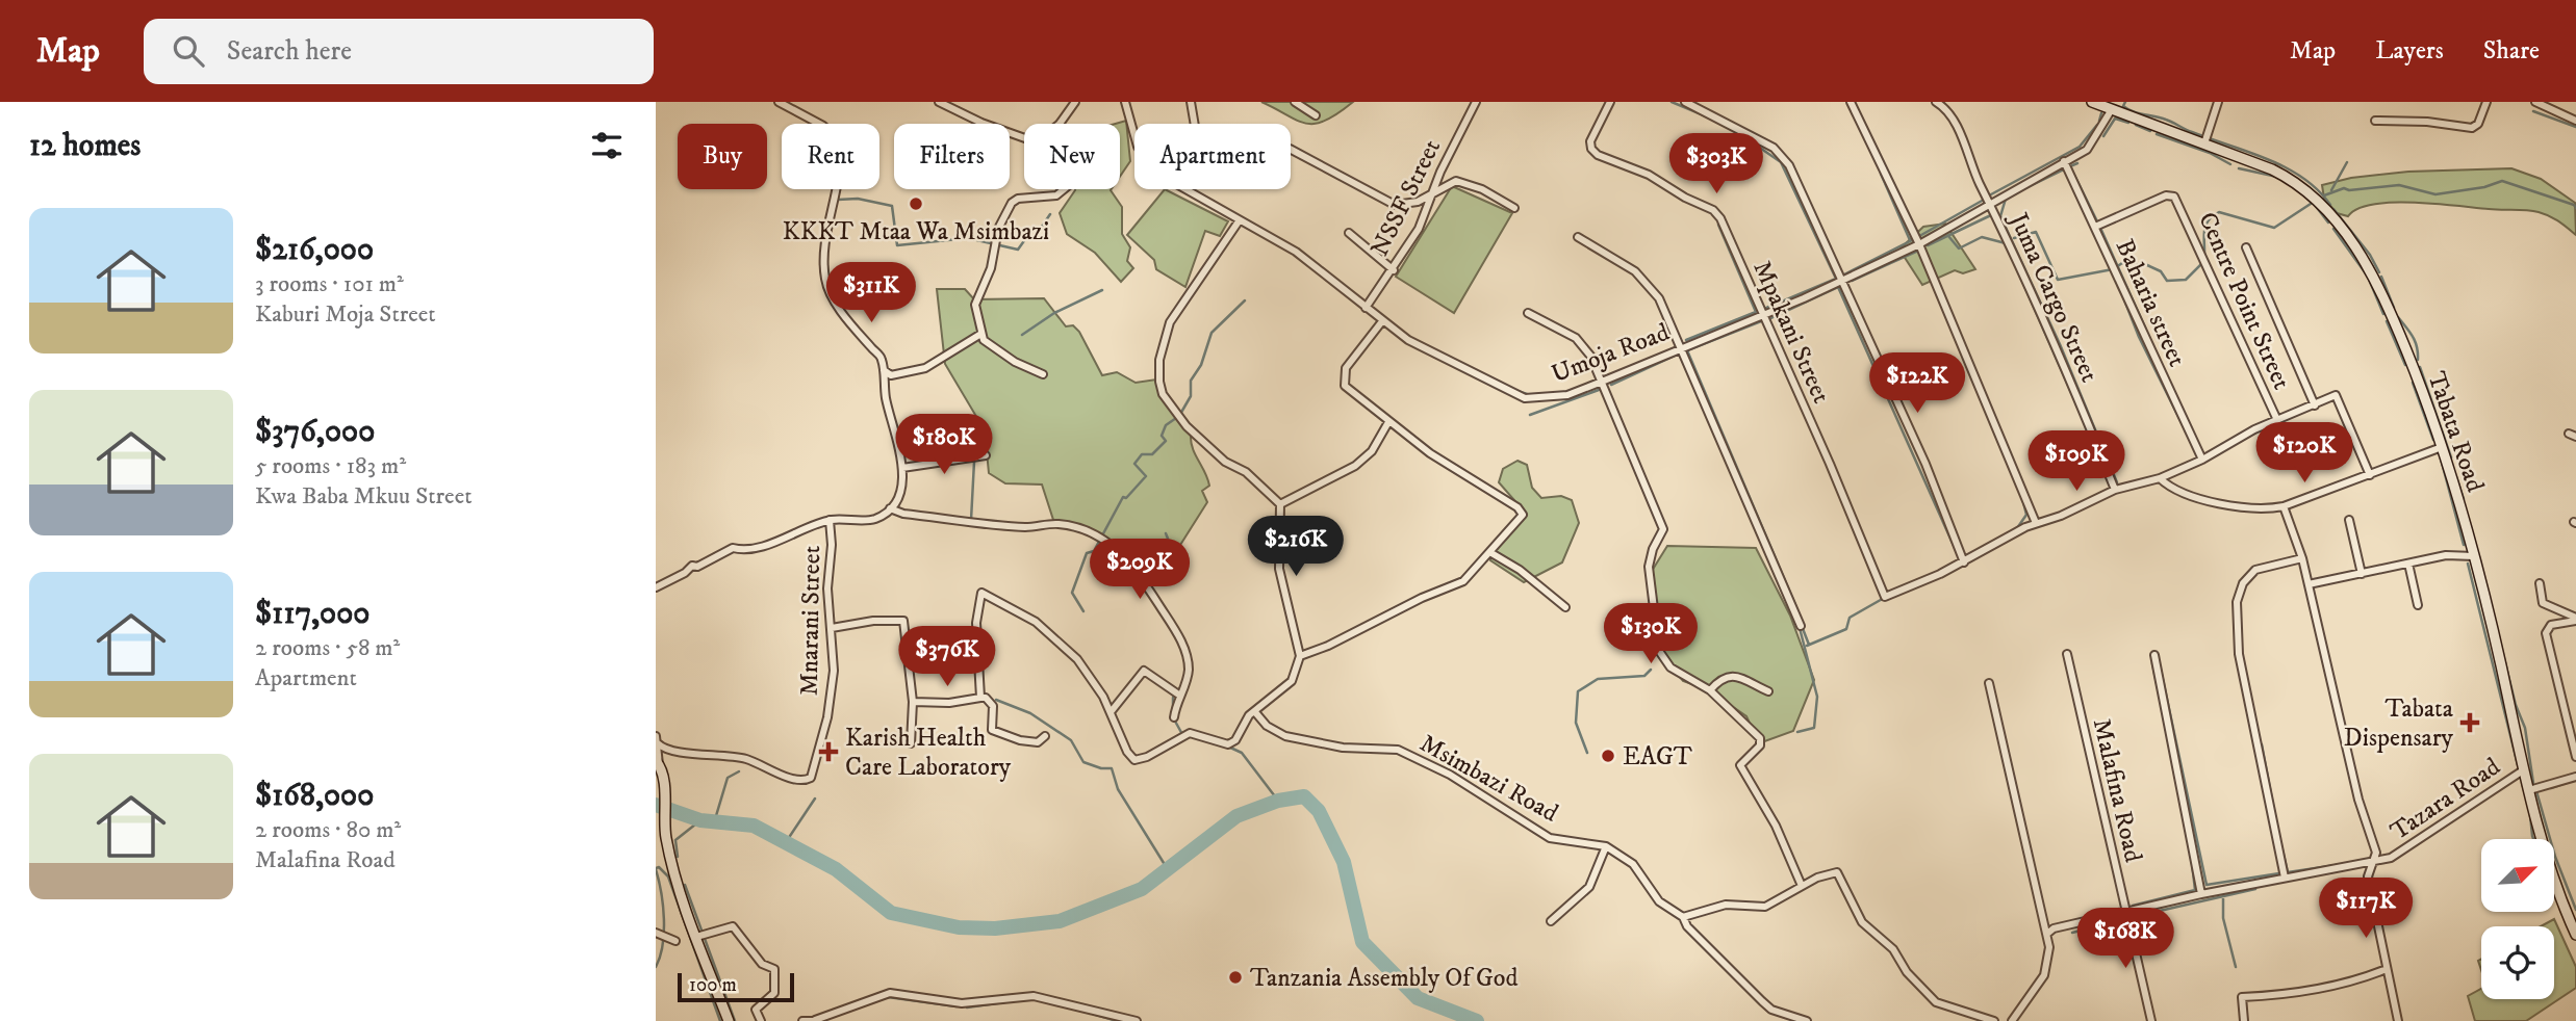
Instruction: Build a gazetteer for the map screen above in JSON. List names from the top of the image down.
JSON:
{
  "streets": {
    "main road": ["Tabata Road"],
    "street": [
      "NSSF Street",
      "Juma Cargo Street",
      "Centre Point Street",
      "Baharia street",
      "Mpakani Street",
      "Umoja Road",
      "Mnarani Street",
      "Msimbazi Road",
      "Malafina Road",
      "Tazara Road"
    ]
  },
  "crossings": [
    ["NSSF Street", "Umoja Road"],
    ["Juma Cargo Street", "Umoja Road"],
    ["Centre Point Street", "Baharia street"],
    ["Baharia street", "Umoja Road"],
    ["Mpakani Street", "Umoja Road"],
    ["Umoja Road", "Tabata Road"],
    ["Tabata Road", "Tazara Road"],
    ["Malafina Road", "Tazara Road"]
  ],
  "places": {
    "other": ["KKKT Mtaa Wa Msimbazi", "EAGT", "Tanzania Assembly Of God"],
    "health": ["Tabata Dispensary", "Karish Health Care Laboratory"]
  },
  "scale_bar": "100 m",
  "north": "top right",
  "page": {
    "header": "Map",
    "search": "Search here",
    "nav": ["Map", "Layers", "Share"],
    "heading": "12 homes",
    "chip": [
      "Buy",
      "Rent",
      "Filters",
      "New",
      "Apartment"
    ],
    "price": [
      "$303K",
      "$311K",
      "$122K",
      "$180K",
      "$120K",
      "$109K",
      "$216K",
      "$209K",
      "$130K",
      "$376K",
      "$117K",
      "$168K"
    ],
    "list": [
      {
        "name": "$216,000",
        "note": "3 rooms · 101 m² · Kaburi Moja Street"
      },
      {
        "name": "$376,000",
        "note": "5 rooms · 183 m² · Kwa Baba Mkuu Street"
      },
      {
        "name": "$117,000",
        "note": "2 rooms · 58 m² · Apartment"
      },
      {
        "name": "$168,000",
        "note": "2 rooms · 80 m² · Malafina Road"
      }
    ],
    "scale": "100 m"
  }
}
